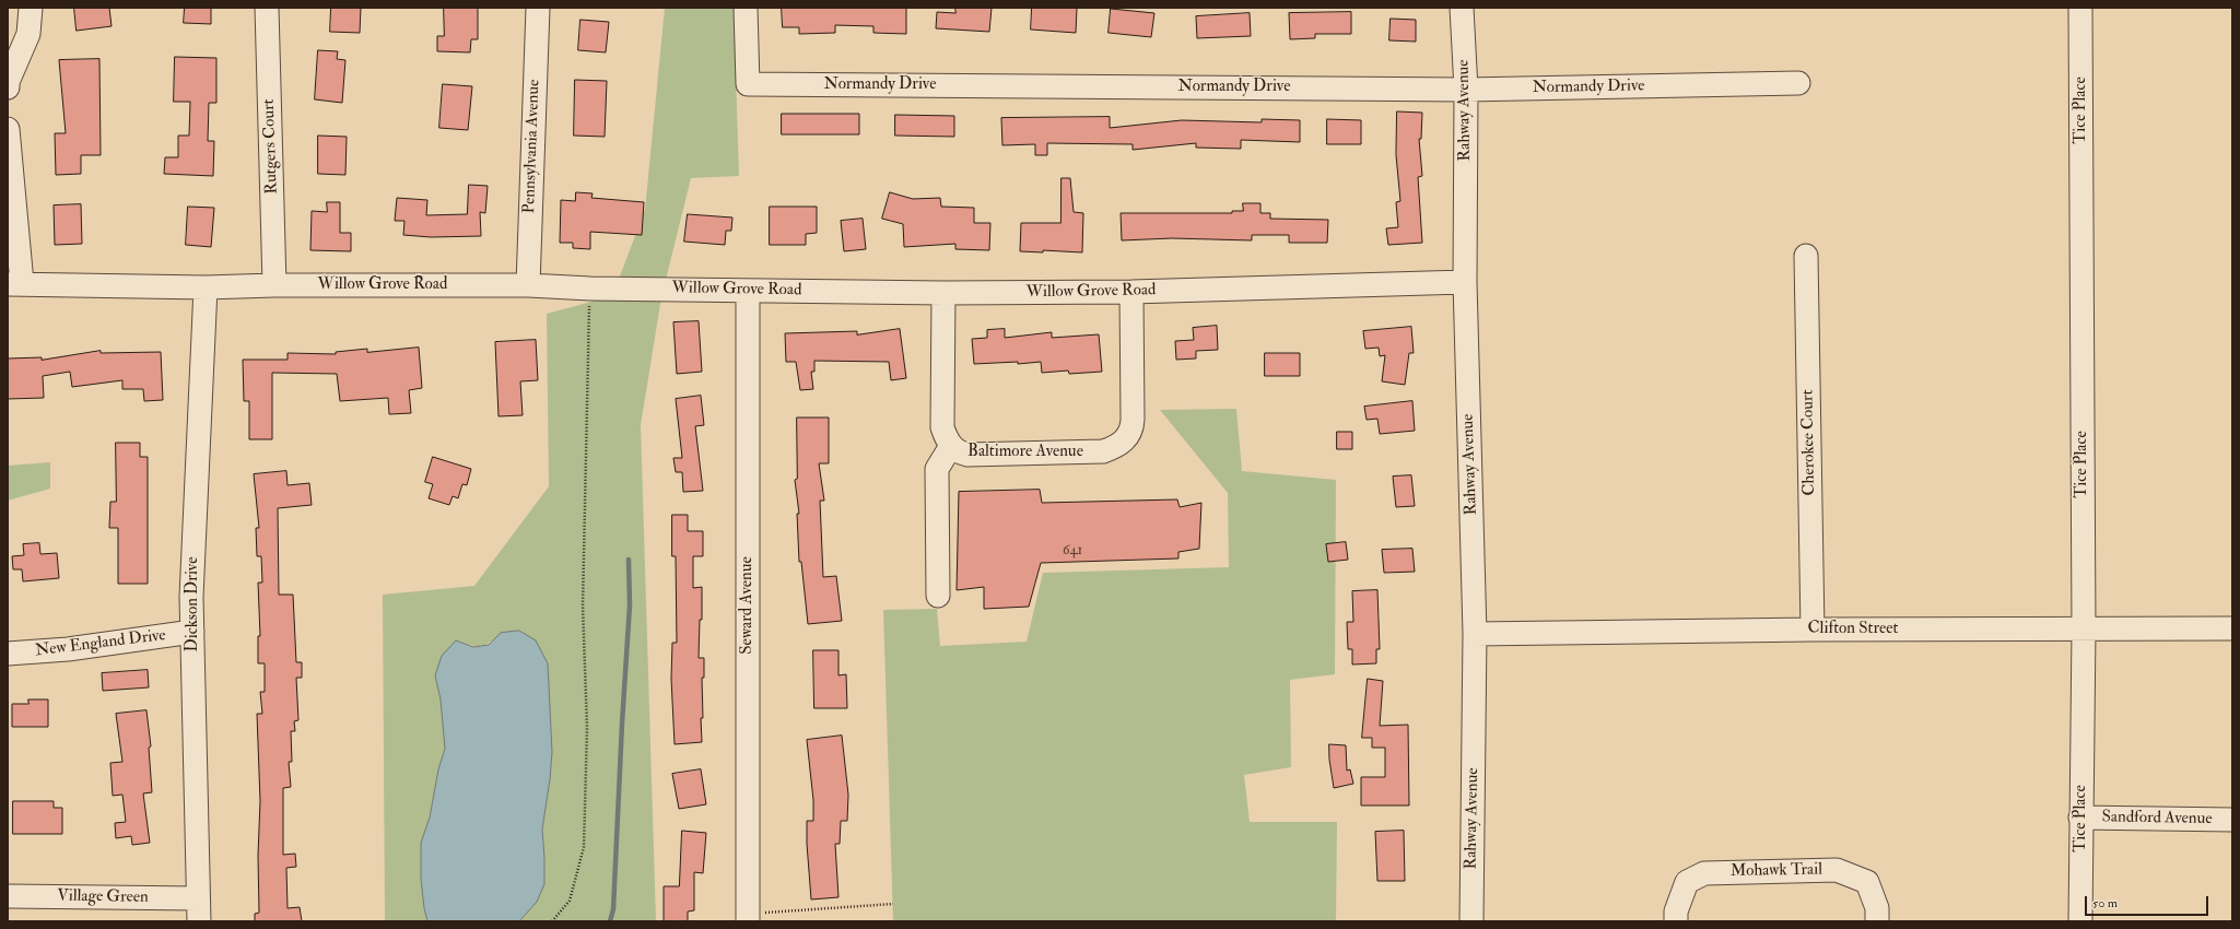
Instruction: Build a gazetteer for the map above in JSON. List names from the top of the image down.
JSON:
{
  "streets": {
    "street": [
      "Normandy Drive",
      "Rahway Avenue",
      "Tice Place",
      "Rutgers Court",
      "Pennsylvania Avenue",
      "Willow Grove Road",
      "Cherokee Court",
      "Baltimore Avenue",
      "Dickson Drive",
      "Seward Avenue",
      "Clifton Street",
      "New England Drive",
      "Sandford Avenue",
      "Mohawk Trail",
      "Village Green"
    ]
  },
  "crossings": [
    ["Normandy Drive", "Rahway Avenue"],
    ["Rahway Avenue", "Willow Grove Road"],
    ["Rahway Avenue", "Clifton Street"],
    ["Tice Place", "Clifton Street"],
    ["Tice Place", "Sandford Avenue"],
    ["Rutgers Court", "Willow Grove Road"],
    ["Pennsylvania Avenue", "Willow Grove Road"],
    ["Willow Grove Road", "Baltimore Avenue"],
    ["Willow Grove Road", "Dickson Drive"],
    ["Willow Grove Road", "Seward Avenue"],
    ["Cherokee Court", "Clifton Street"],
    ["Dickson Drive", "New England Drive"],
    ["Dickson Drive", "Village Green"]
  ],
  "house_numbers": ["641"],
  "scale_bar": "50 m"
}
